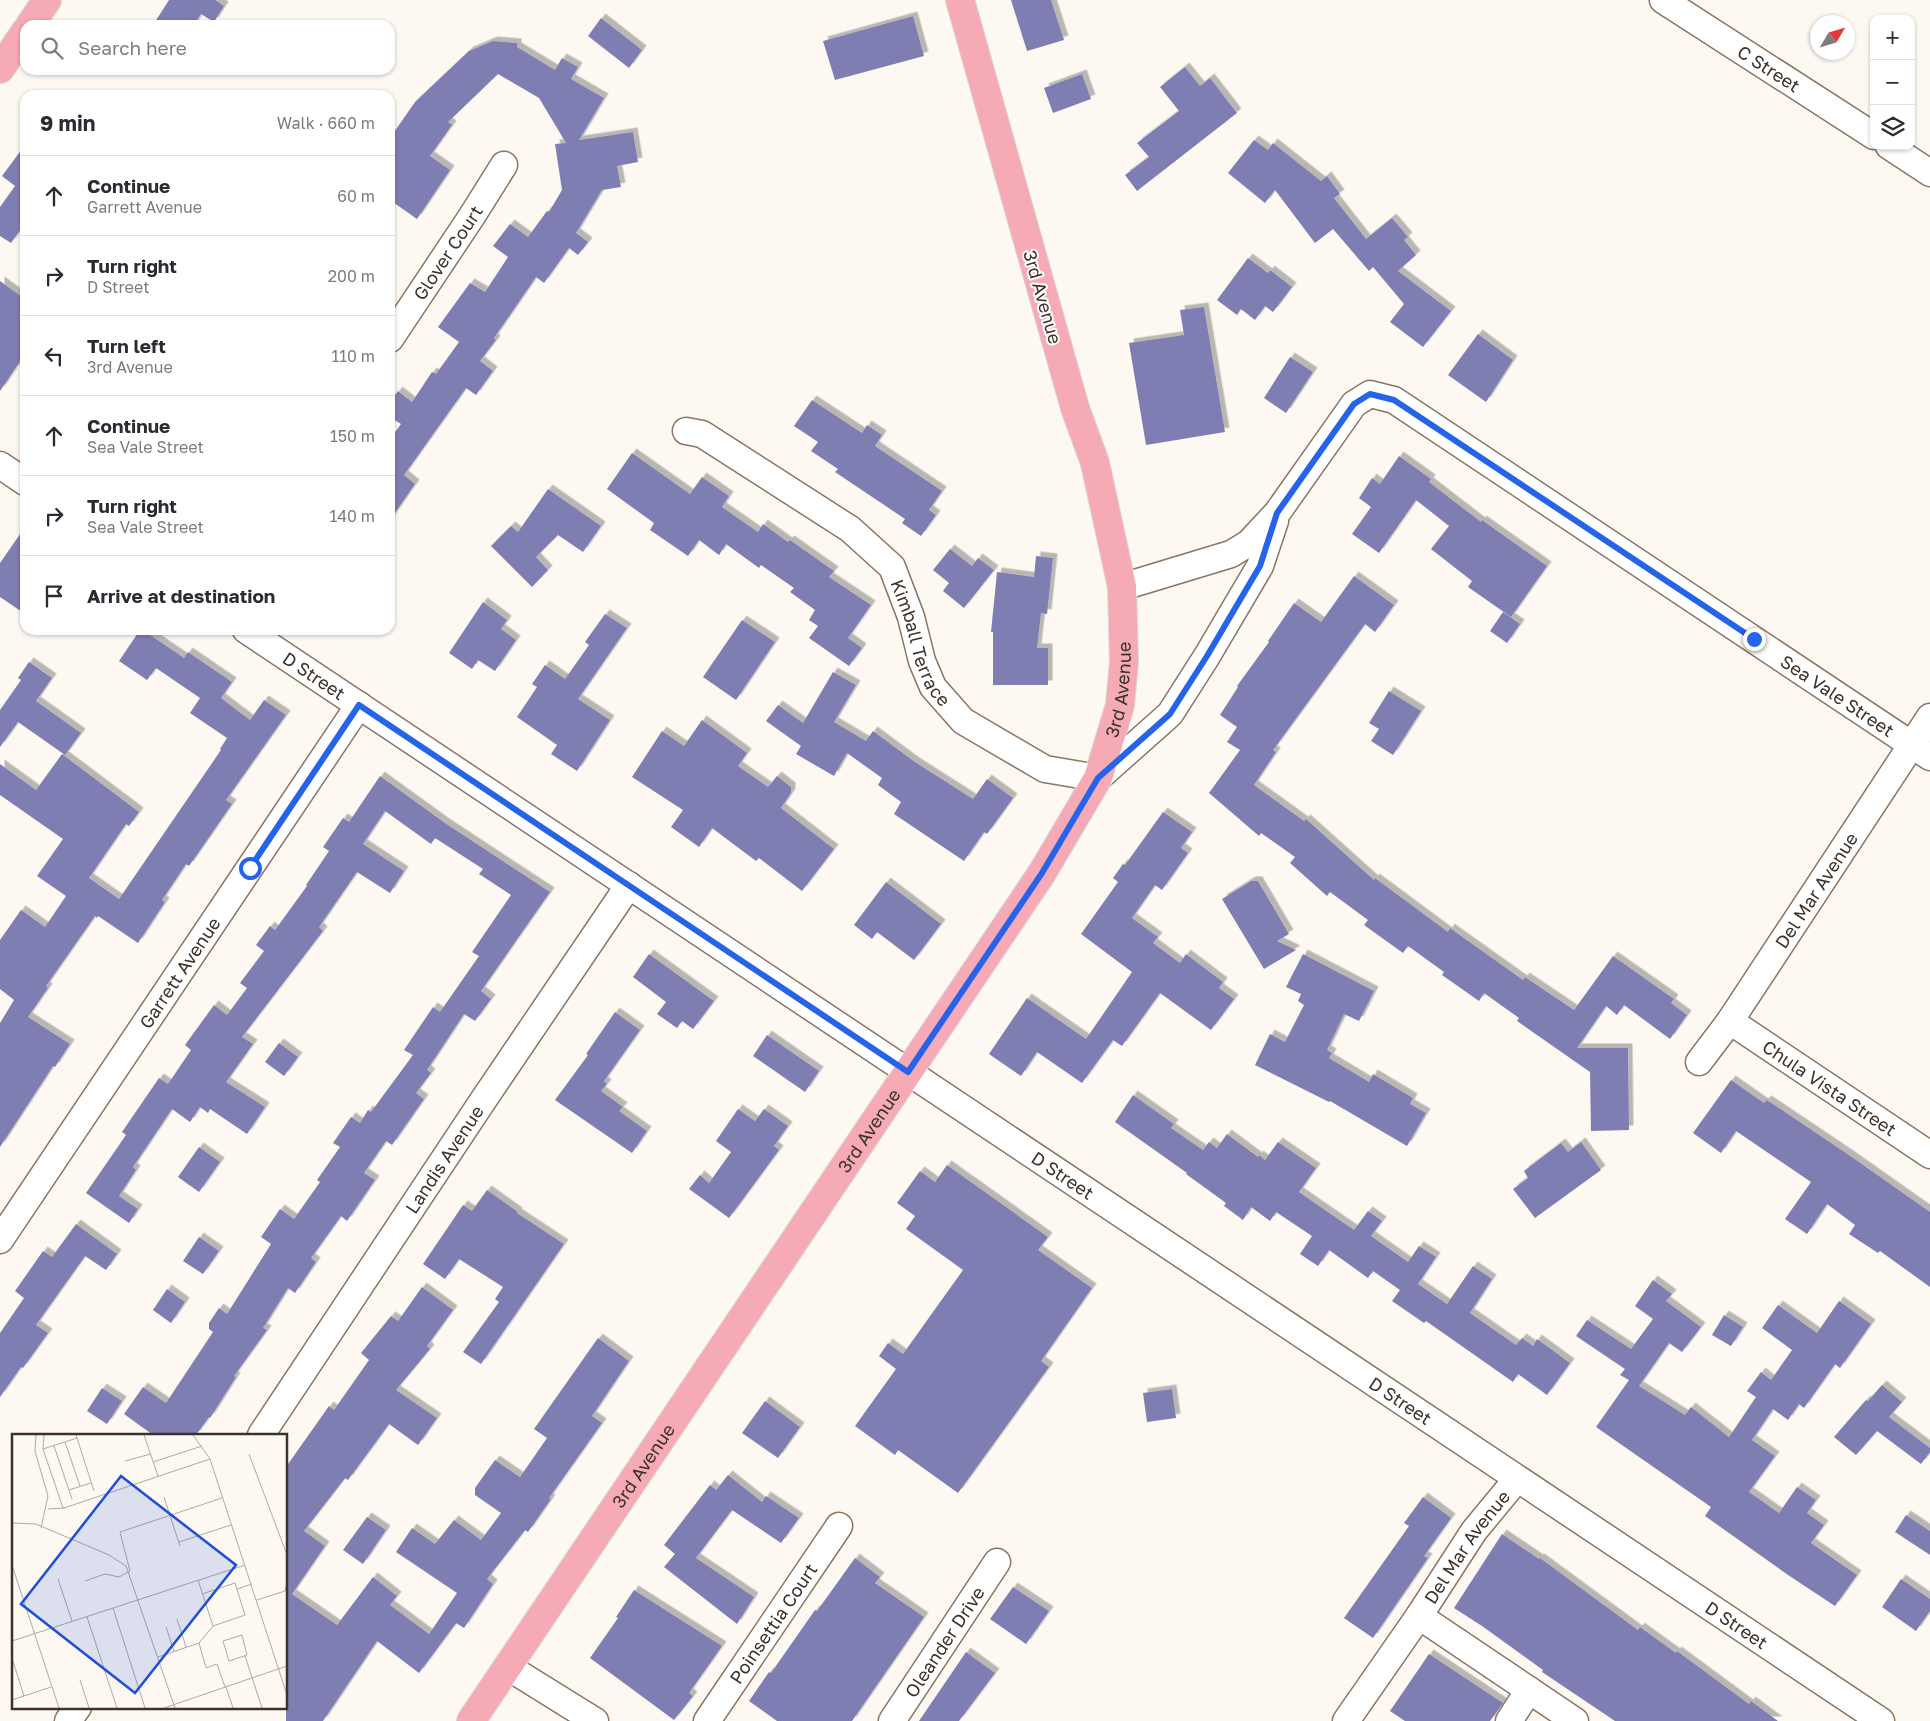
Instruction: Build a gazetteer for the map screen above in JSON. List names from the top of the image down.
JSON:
{
  "streets": {
    "main road": ["3rd Avenue"],
    "street": [
      "C Street",
      "Glover Court",
      "Kimball Terrace",
      "D Street",
      "Sea Vale Street",
      "Del Mar Avenue",
      "Garrett Avenue",
      "Chula Vista Street",
      "Landis Avenue",
      "Poinsettia Court",
      "Oleander Drive"
    ]
  },
  "crossings": [
    ["3rd Avenue", "Kimball Terrace"],
    ["3rd Avenue", "D Street"],
    ["3rd Avenue", "Sea Vale Street"],
    ["Kimball Terrace", "Sea Vale Street"],
    ["D Street", "Del Mar Avenue"],
    ["D Street", "Garrett Avenue"],
    ["D Street", "Landis Avenue"],
    ["Sea Vale Street", "Del Mar Avenue"],
    ["Del Mar Avenue", "Chula Vista Street"]
  ],
  "north": "top right",
  "page": {
    "map_buttons": ["+", "−"],
    "search": "Search here",
    "heading": ["9 min", "Walk · 660 m"],
    "list": [
      ["Continue", "Garrett Avenue", "60 m"],
      ["Turn right", "D Street", "200 m"],
      ["Turn left", "3rd Avenue", "110 m"],
      ["Continue", "Sea Vale Street", "150 m"],
      ["Turn right", "Sea Vale Street", "140 m"],
      "Arrive at destination"
    ]
  }
}
